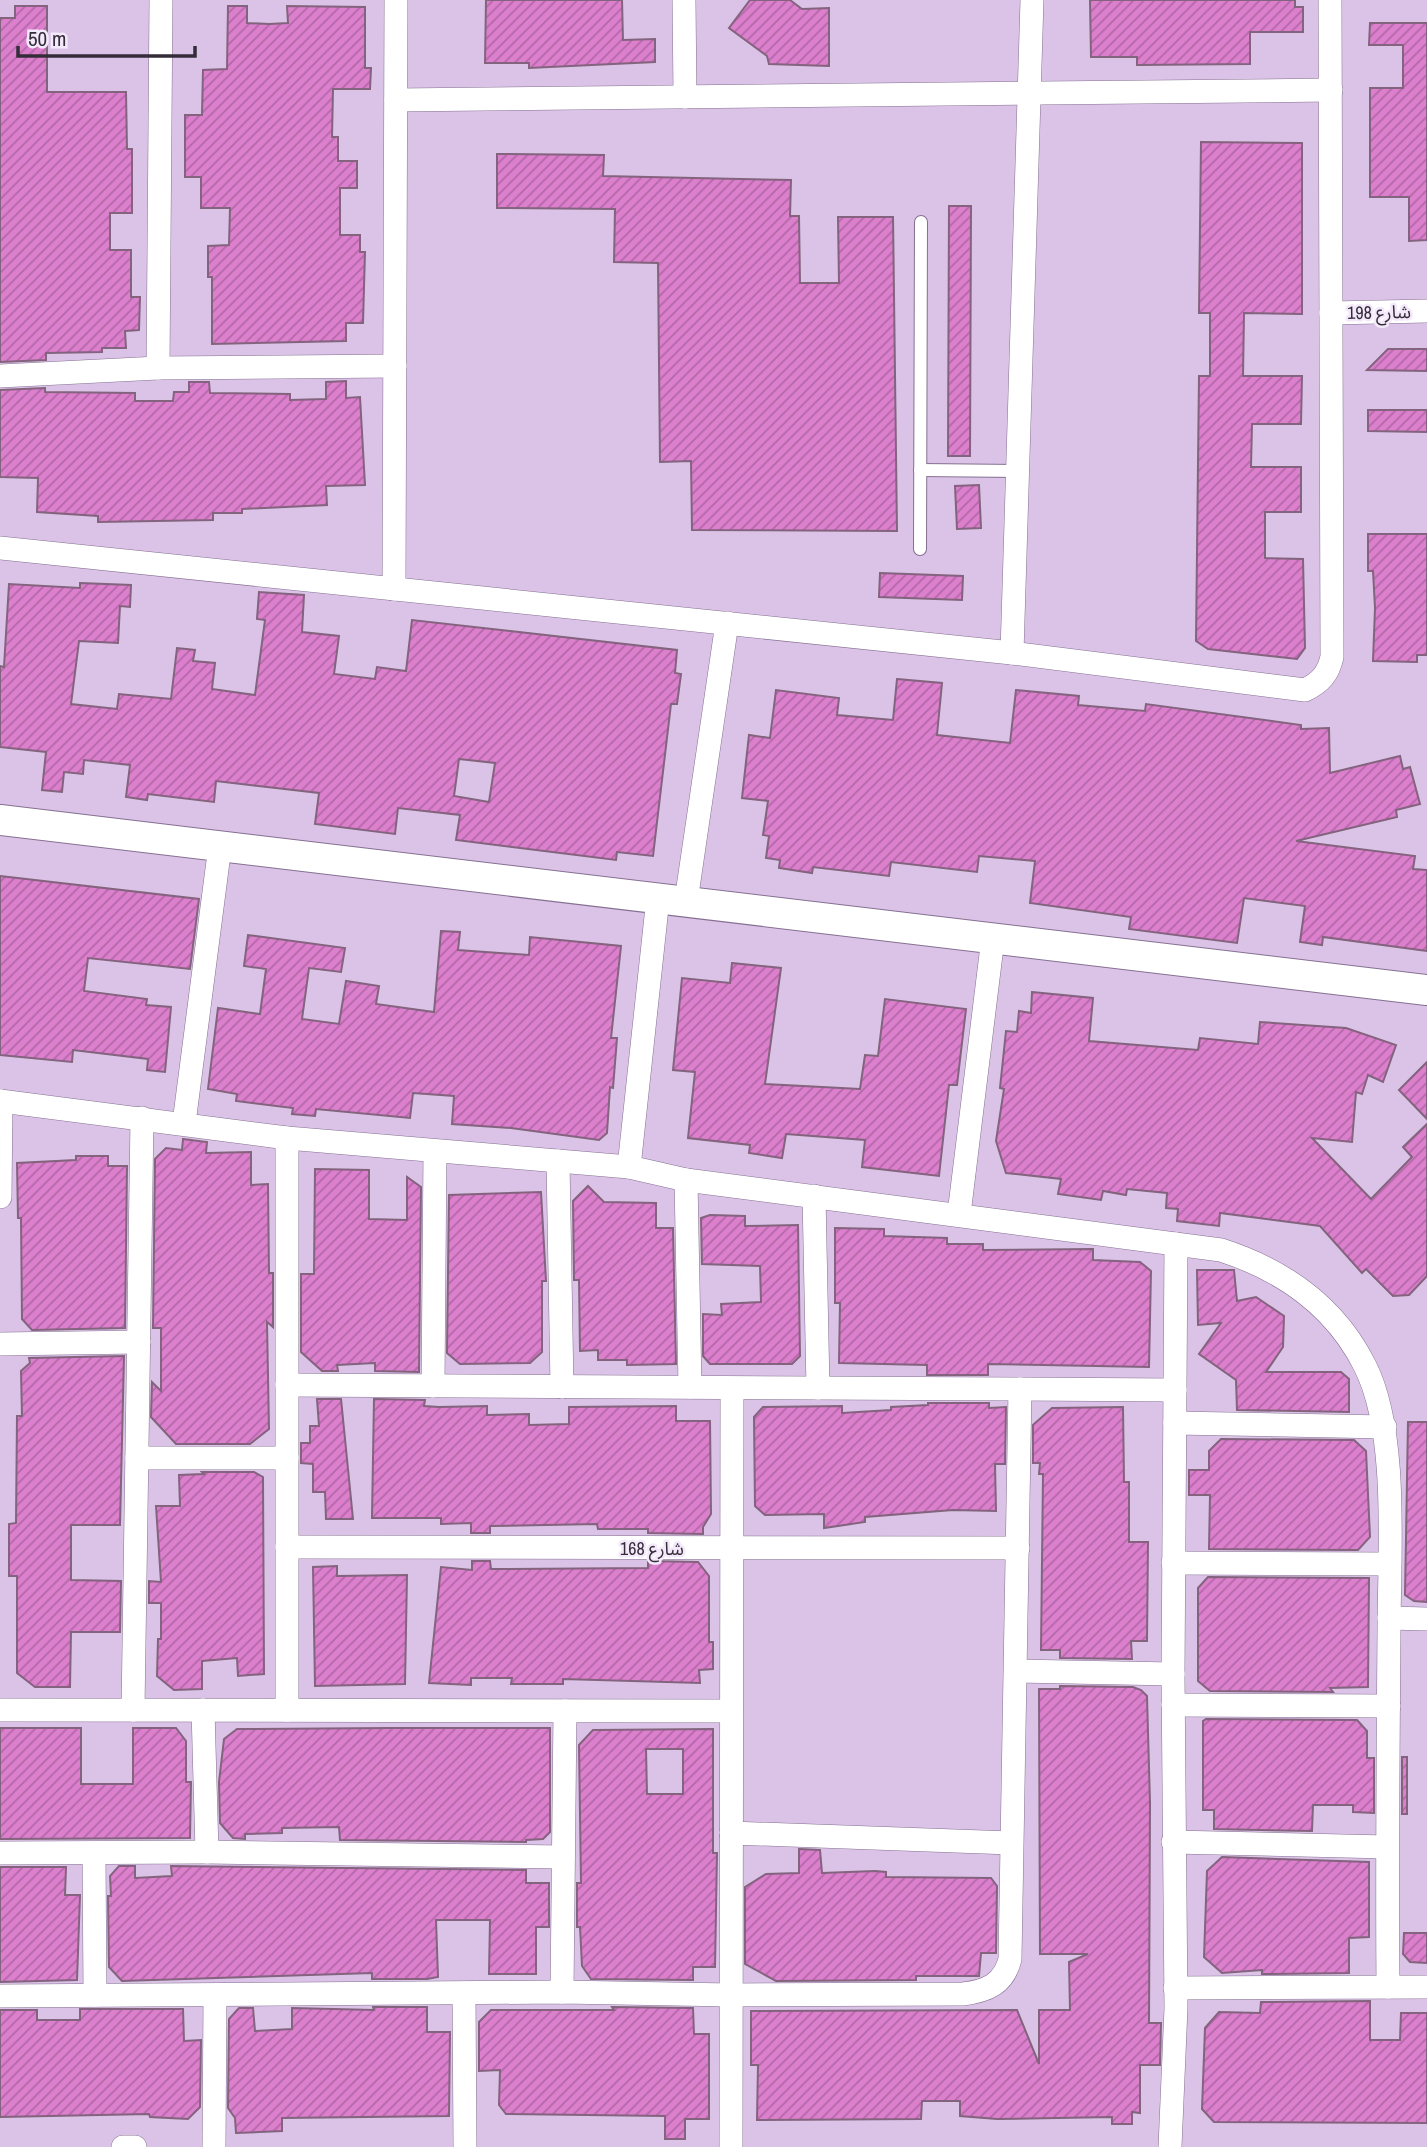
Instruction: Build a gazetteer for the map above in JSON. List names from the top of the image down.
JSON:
{
  "streets": {
    "street": ["شارع 198", "شارع 168"]
  },
  "scale_bar": "50 m"
}
